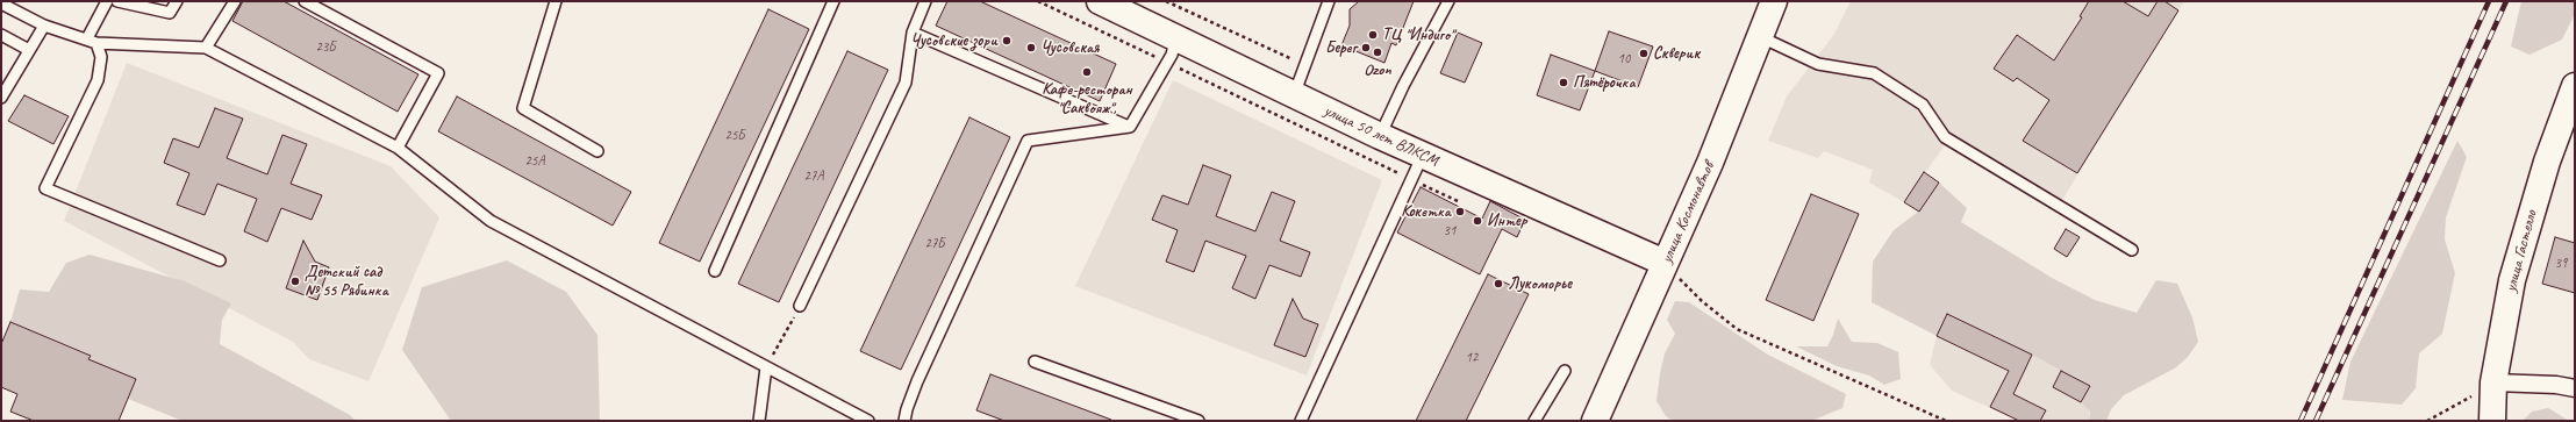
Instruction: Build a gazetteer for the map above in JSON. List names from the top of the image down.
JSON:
{
  "streets": {
    "street": ["улица 50 лет ВЛКСМ", "улица Космонавтов", "улица Гастелло"]
  },
  "crossings": [
    ["улица 50 лет ВЛКСМ", "улица Космонавтов"]
  ],
  "places": [
    "ТЦ \"Индиго\"",
    "Чусовские зори",
    "Чусовская",
    "Берег",
    "Ozon",
    "Скверик",
    "Кафе-ресторан \"Саквояж\",",
    "Пятёрочка",
    "Кокетка",
    "Интер",
    "Детский сад № 55 Рябинка",
    "Лукоморье"
  ],
  "house_numbers": [
    "23Б",
    "10",
    "25Б",
    "25А",
    "27А",
    "31",
    "27Б",
    "39",
    "12"
  ]
}
